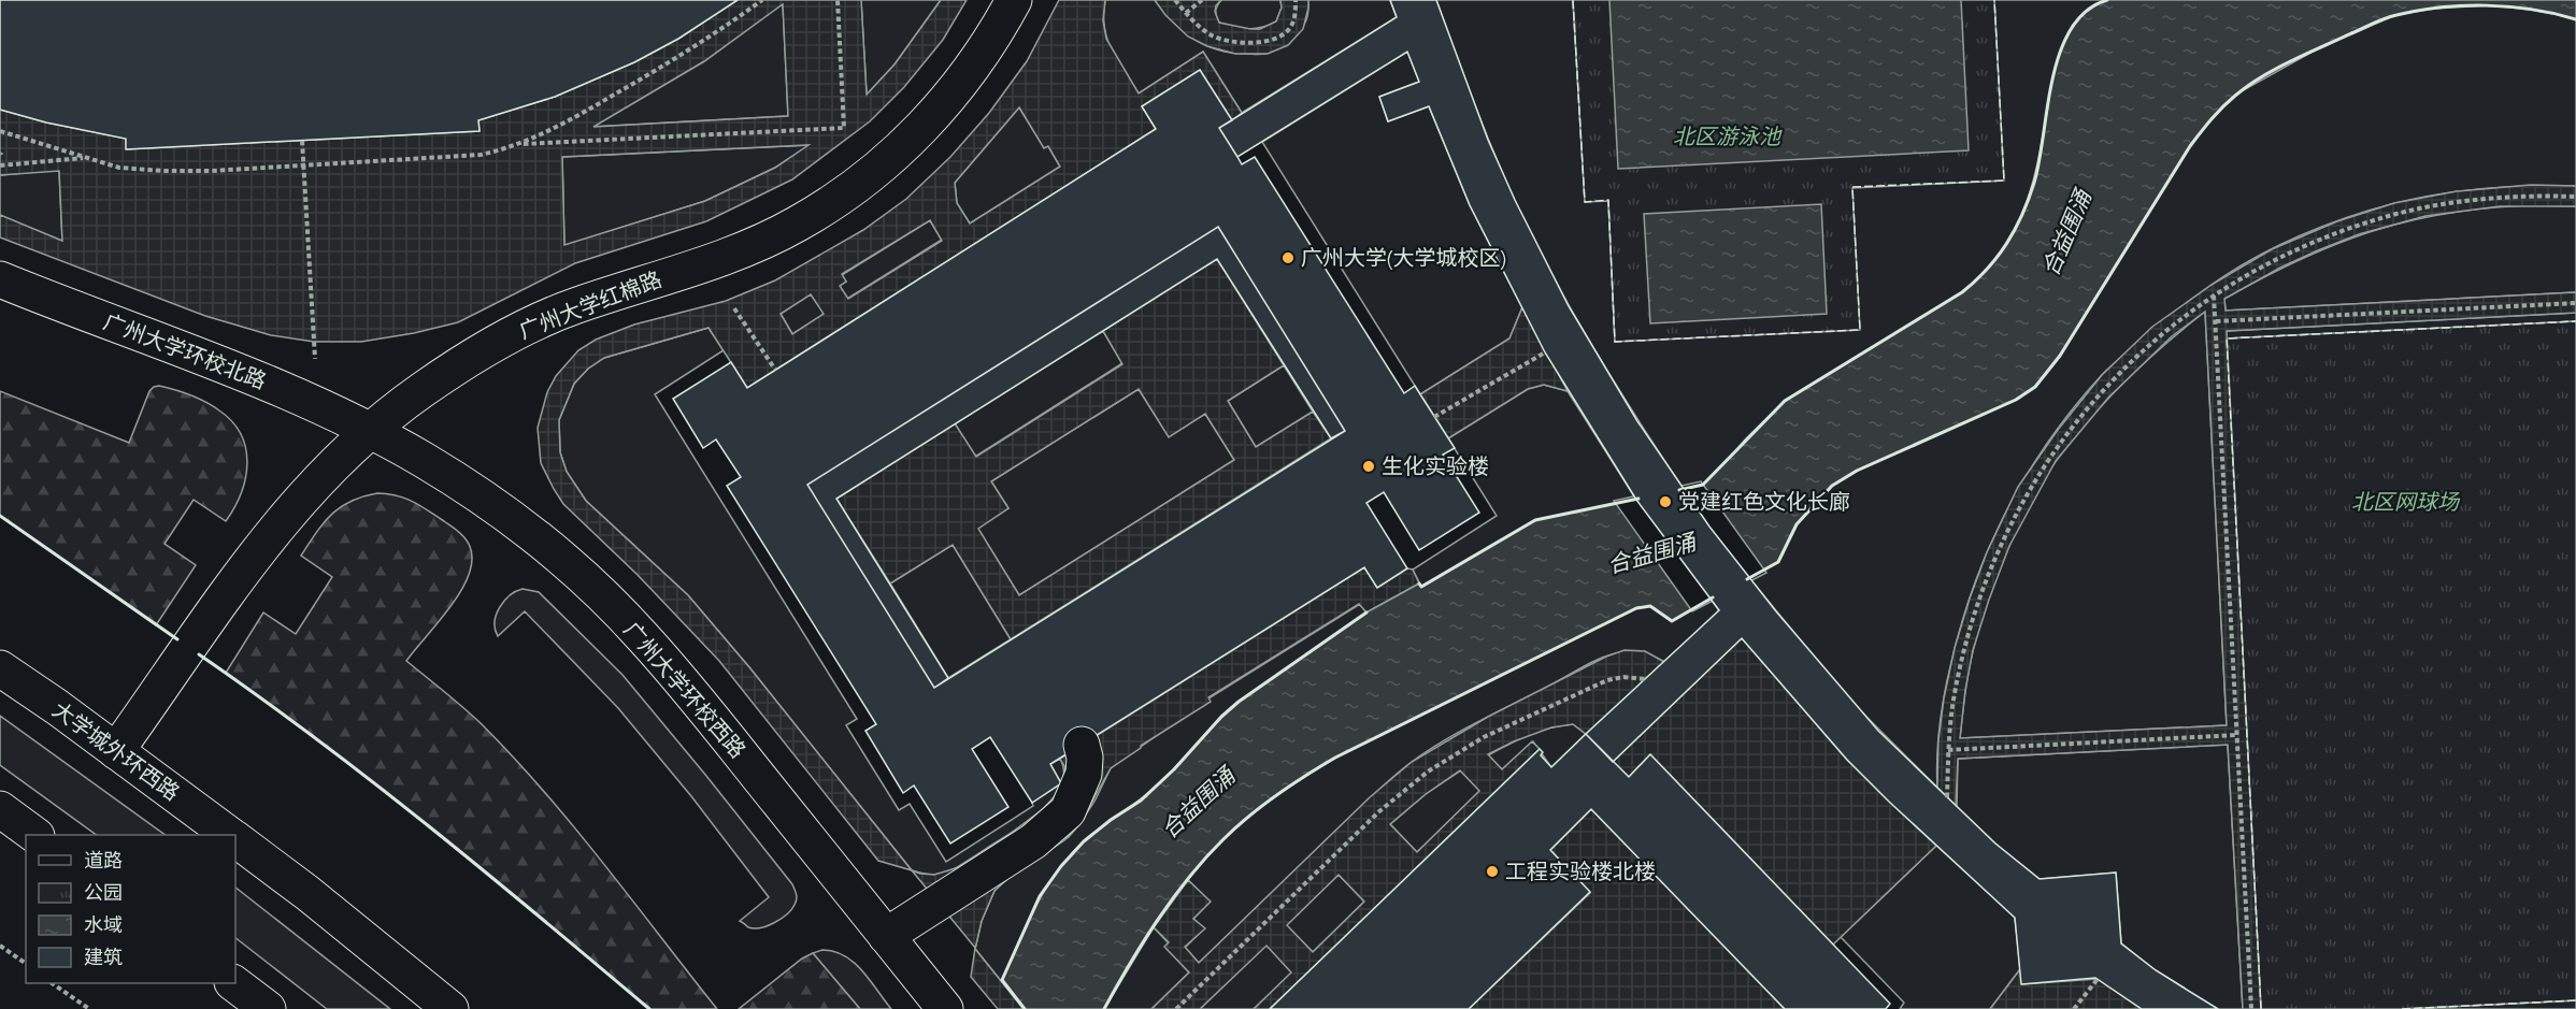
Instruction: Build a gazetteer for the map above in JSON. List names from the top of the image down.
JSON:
{
  "streets": {
    "main road": [
      "广州大学红棉路",
      "广州大学环校北路",
      "广州大学环校西路",
      "大学城外环西路"
    ]
  },
  "crossings": [
    ["广州大学红棉路", "广州大学环校北路"],
    ["广州大学红棉路", "广州大学环校西路"],
    ["广州大学红棉路", "大学城外环西路"],
    ["广州大学环校北路", "广州大学环校西路"]
  ],
  "water": ["合益围涌"],
  "parks": ["北区游泳池", "北区网球场"],
  "places": [
    "广州大学(大学城校区)",
    "生化实验楼",
    "党建红色文化长廊",
    "工程实验楼北楼"
  ],
  "legend": [
    "道路",
    "公园",
    "水域",
    "建筑"
  ]
}
